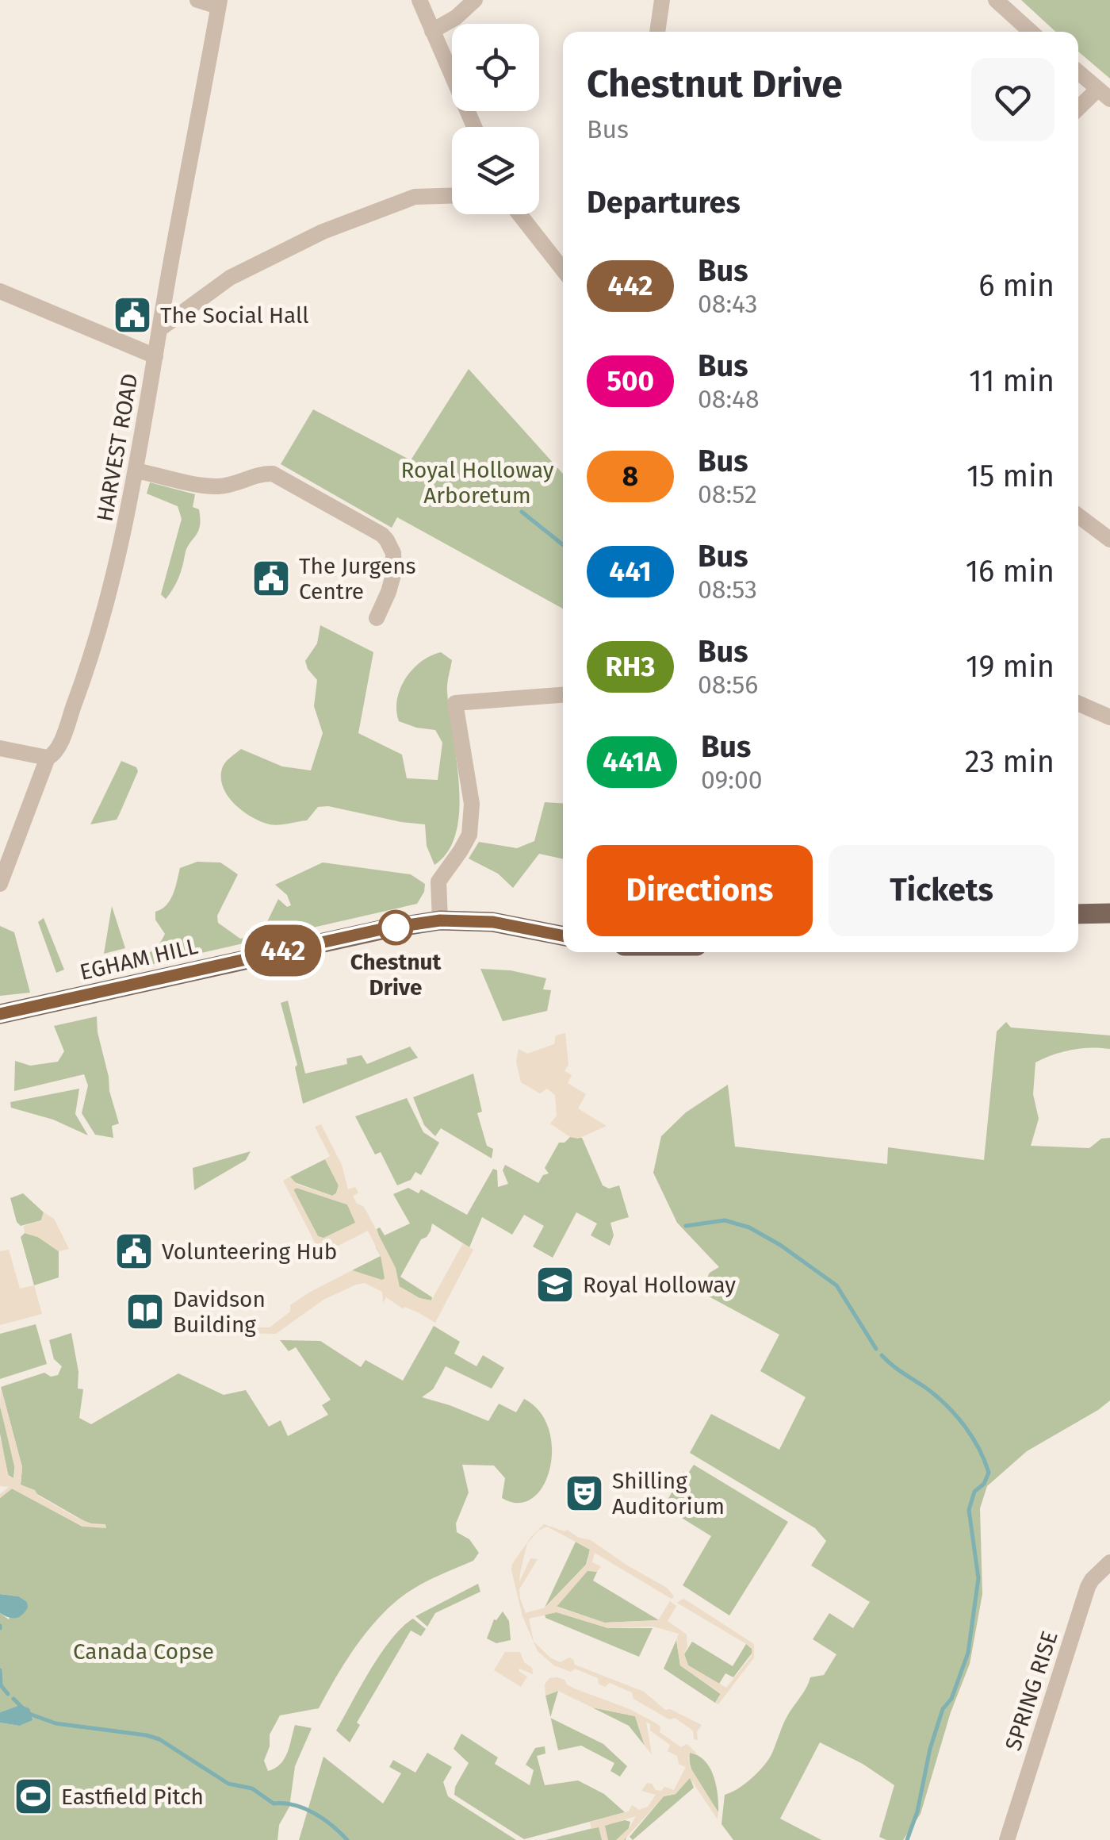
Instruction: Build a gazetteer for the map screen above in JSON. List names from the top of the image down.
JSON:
{
  "streets": {
    "main road": ["EGHAM HILL"],
    "street": ["HARVEST ROAD", "SPRING RISE"]
  },
  "parks": ["Royal Holloway Arboretum", "Canada Copse"],
  "places": {
    "public building": ["The Social Hall", "The Jurgens Centre", "Volunteering Hub"],
    "other": ["Chestnut Drive"],
    "school or university": ["Royal Holloway"],
    "library": ["Davidson Building"],
    "theatre": ["Shilling Auditorium"],
    "sports": ["Eastfield Pitch"]
  },
  "lines": ["bus line 442"],
  "page": {
    "on_map": "442",
    "heading": [
      ["Chestnut Drive", "Bus"],
      "Departures"
    ],
    "list": [
      {
        "mark": "442",
        "name": "Bus",
        "note": "08:43",
        "value": "6 min"
      },
      {
        "mark": "500",
        "name": "Bus",
        "note": "08:48",
        "value": "11 min"
      },
      {
        "mark": "8",
        "name": "Bus",
        "note": "08:52",
        "value": "15 min"
      },
      {
        "mark": "441",
        "name": "Bus",
        "note": "08:53",
        "value": "16 min"
      },
      {
        "mark": "RH3",
        "name": "Bus",
        "note": "08:56",
        "value": "19 min"
      },
      {
        "mark": "441A",
        "name": "Bus",
        "note": "09:00",
        "value": "23 min"
      }
    ],
    "buttons": ["Directions", "Tickets"]
  }
}
